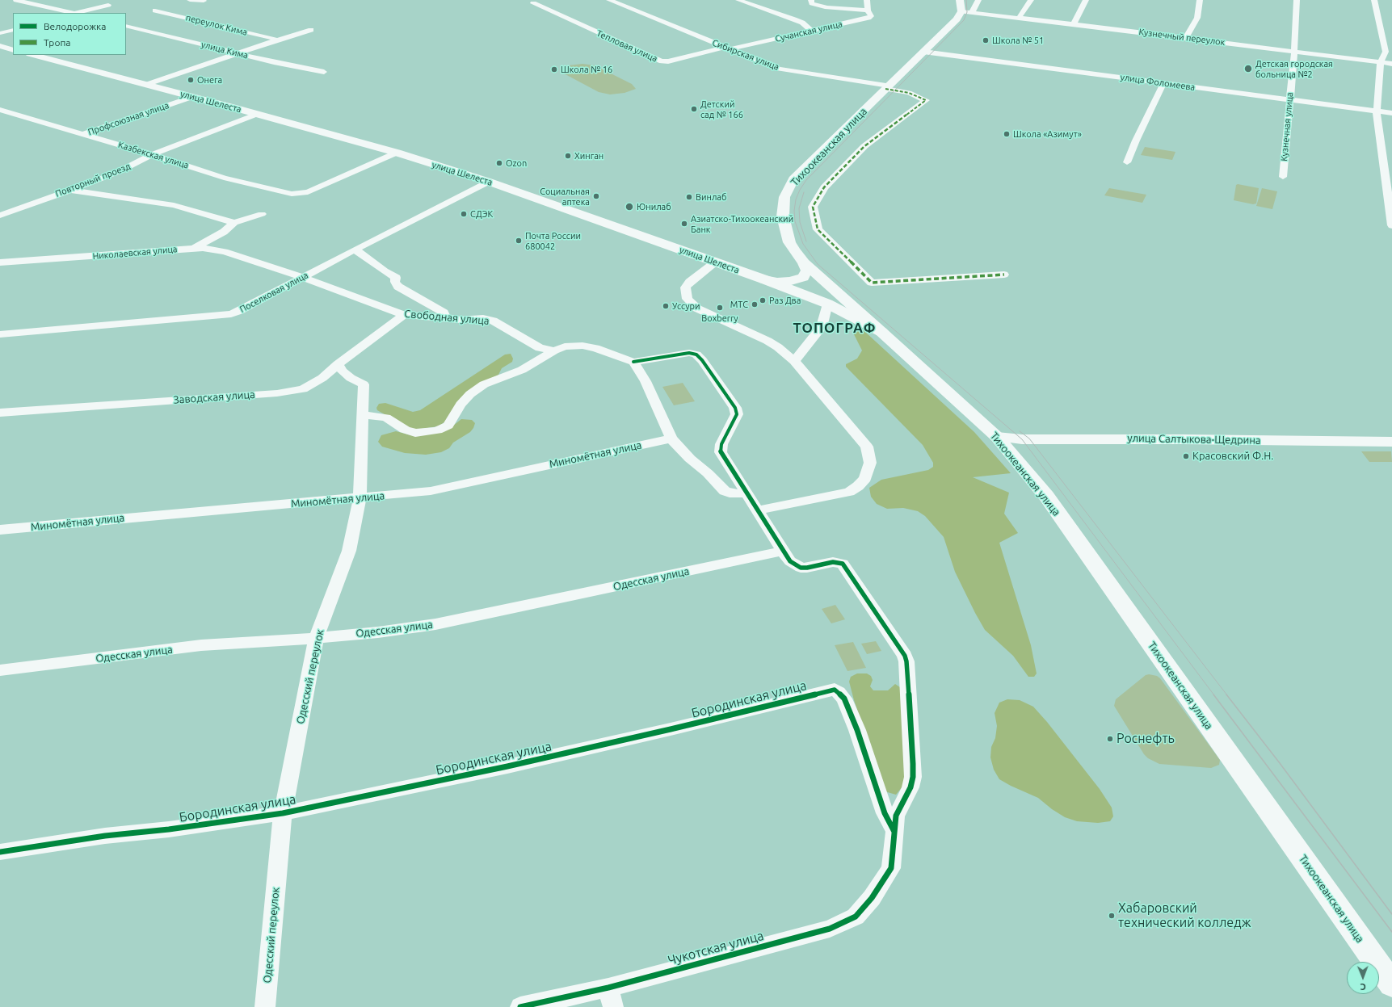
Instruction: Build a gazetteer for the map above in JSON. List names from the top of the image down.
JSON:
{
  "streets": {
    "main road": ["улица Шелеста", "Тихоокеанская улица", "улица Салтыкова-Щедрина"],
    "street": [
      "переулок Кима",
      "Сучанская улица",
      "Кузнечный переулок",
      "Тепловая улица",
      "улица Кима",
      "Сибирская улица",
      "улица Фоломеева",
      "Профсоюзная улица",
      "Кузнечная улица",
      "Казбекская улица",
      "Повторный проезд",
      "Николаевская улица",
      "Поселковая улица",
      "Свободная улица",
      "Заводская улица",
      "Миномётная улица",
      "Одесская улица",
      "Одесский переулок",
      "Бородинская улица",
      "Чукотская улица"
    ]
  },
  "crossings": [
    ["Сучанская улица", "Тепловая улица"],
    ["Сучанская улица", "Сибирская улица"],
    ["Кузнечный переулок", "Кузнечная улица"],
    ["Кузнечный переулок", "Тихоокеанская улица"],
    ["Тепловая улица", "Сибирская улица"],
    ["Сибирская улица", "Тихоокеанская улица"],
    ["улица Фоломеева", "Кузнечная улица"],
    ["улица Фоломеева", "Тихоокеанская улица"],
    ["улица Шелеста", "Профсоюзная улица"],
    ["улица Шелеста", "Тихоокеанская улица"],
    ["улица Шелеста", "Казбекская улица"],
    ["улица Шелеста", "Повторный проезд"],
    ["улица Шелеста", "Поселковая улица"],
    ["Профсоюзная улица", "Казбекская улица"],
    ["Тихоокеанская улица", "улица Салтыкова-Щедрина"],
    ["Казбекская улица", "Повторный проезд"],
    ["Николаевская улица", "Свободная улица"],
    ["Поселковая улица", "Свободная улица"],
    ["Свободная улица", "Заводская улица"],
    ["Заводская улица", "Одесский переулок"],
    ["Миномётная улица", "Одесский переулок"],
    ["Одесская улица", "Одесский переулок"],
    ["Одесский переулок", "Бородинская улица"],
    ["Бородинская улица", "Чукотская улица"]
  ],
  "districts": ["ТОПОГРАФ"],
  "places": [
    "Школа № 51",
    "Детская городская больница №2",
    "Школа № 16",
    "Онега",
    "Детский сад № 166",
    "Школа «Азимут»",
    "Хинган",
    "Ozon",
    "Социальная аптека",
    "Винлаб",
    "Юнилаб",
    "СДЭК",
    "Азиатско-Тихоокеанский Банк",
    "Почта России 680042",
    "Раз Два",
    "МТС",
    "Уссури",
    "Boxberry",
    "Красовский Ф.Н.",
    "Роснефть",
    "Хабаровский технический колледж"
  ],
  "legend": ["Велодорожка", "Тропа"],
  "north": "bottom"
}
